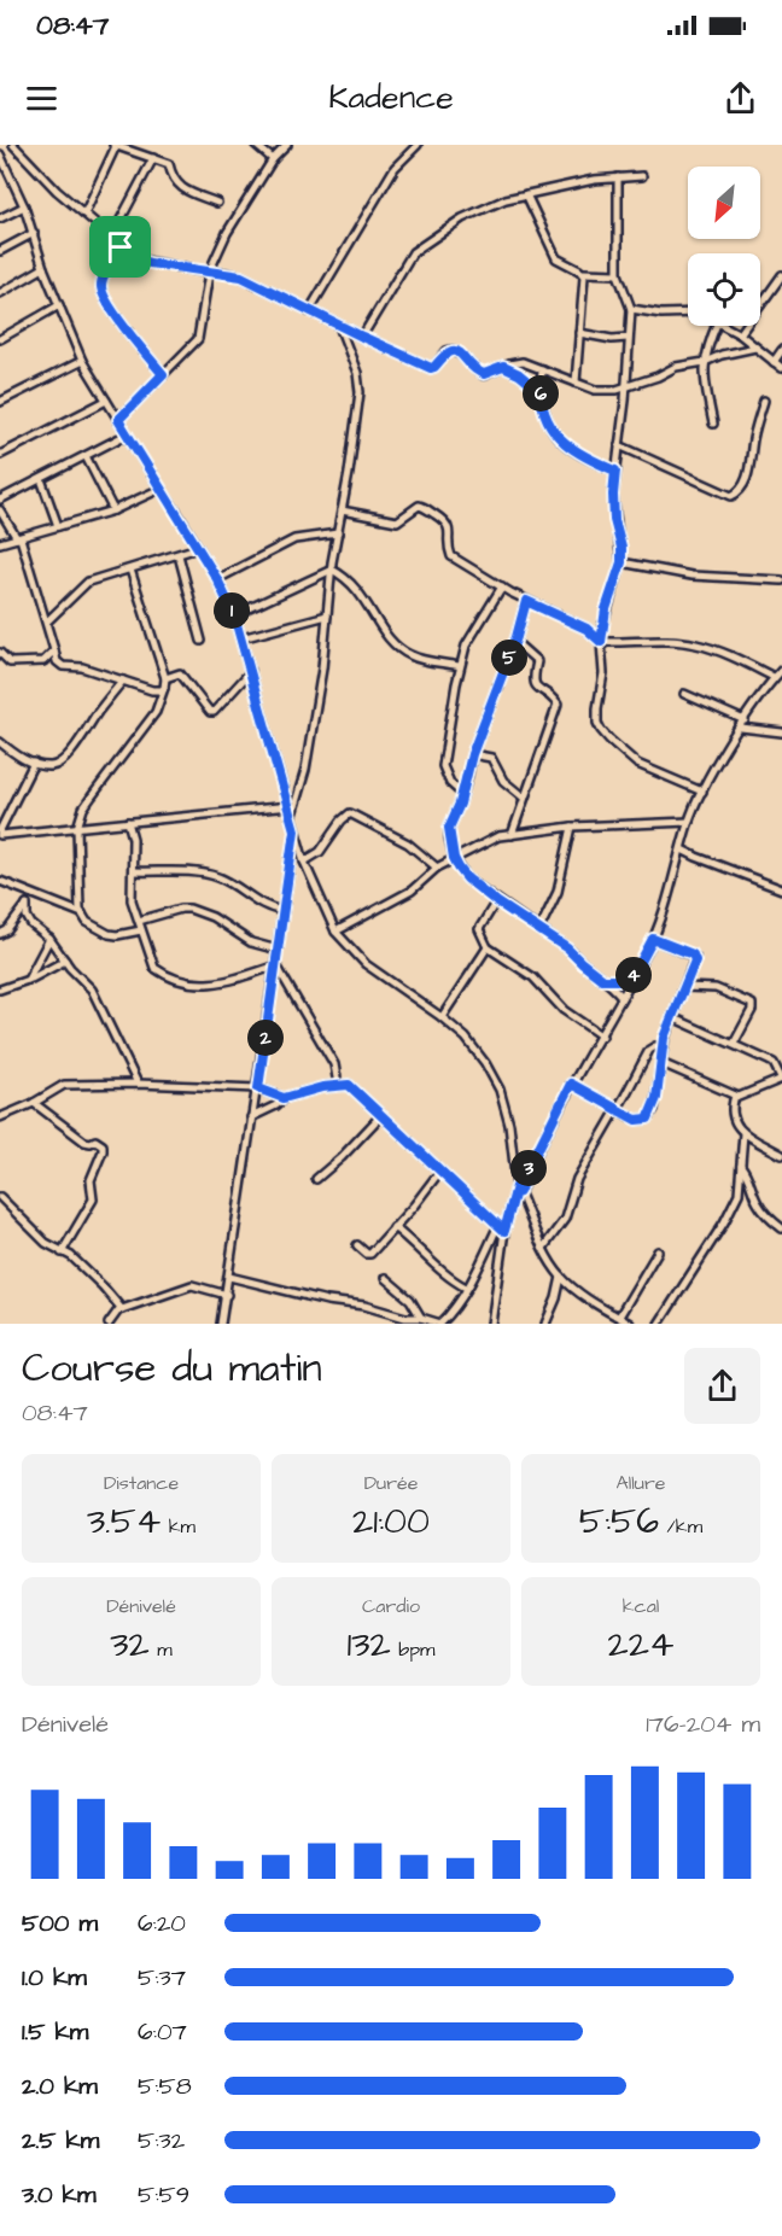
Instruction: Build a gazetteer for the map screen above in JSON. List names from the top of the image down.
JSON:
{
  "north": "bottom left",
  "page": {
    "status": "08:47",
    "header": "Kadence",
    "pins": [
      "6",
      "1",
      "5",
      "4",
      "2",
      "3"
    ],
    "heading": ["Course du matin", "08:47"],
    "stats": [
      ["Distance", "3.54 km"],
      ["Durée", "21:00"],
      ["Allure", "5:56 /km"],
      ["Dénivelé", "32 m"],
      ["Cardio", "132 bpm"],
      ["kcal", "224"]
    ],
    "chart": ["Dénivelé", "176–204 m"],
    "list": [
      {
        "name": "500 m",
        "note": "6:20"
      },
      {
        "name": "1.0 km",
        "note": "5:37"
      },
      {
        "name": "1.5 km",
        "note": "6:07"
      },
      {
        "name": "2.0 km",
        "note": "5:58"
      },
      {
        "name": "2.5 km",
        "note": "5:32"
      },
      {
        "name": "3.0 km",
        "note": "5:59"
      }
    ]
  }
}
